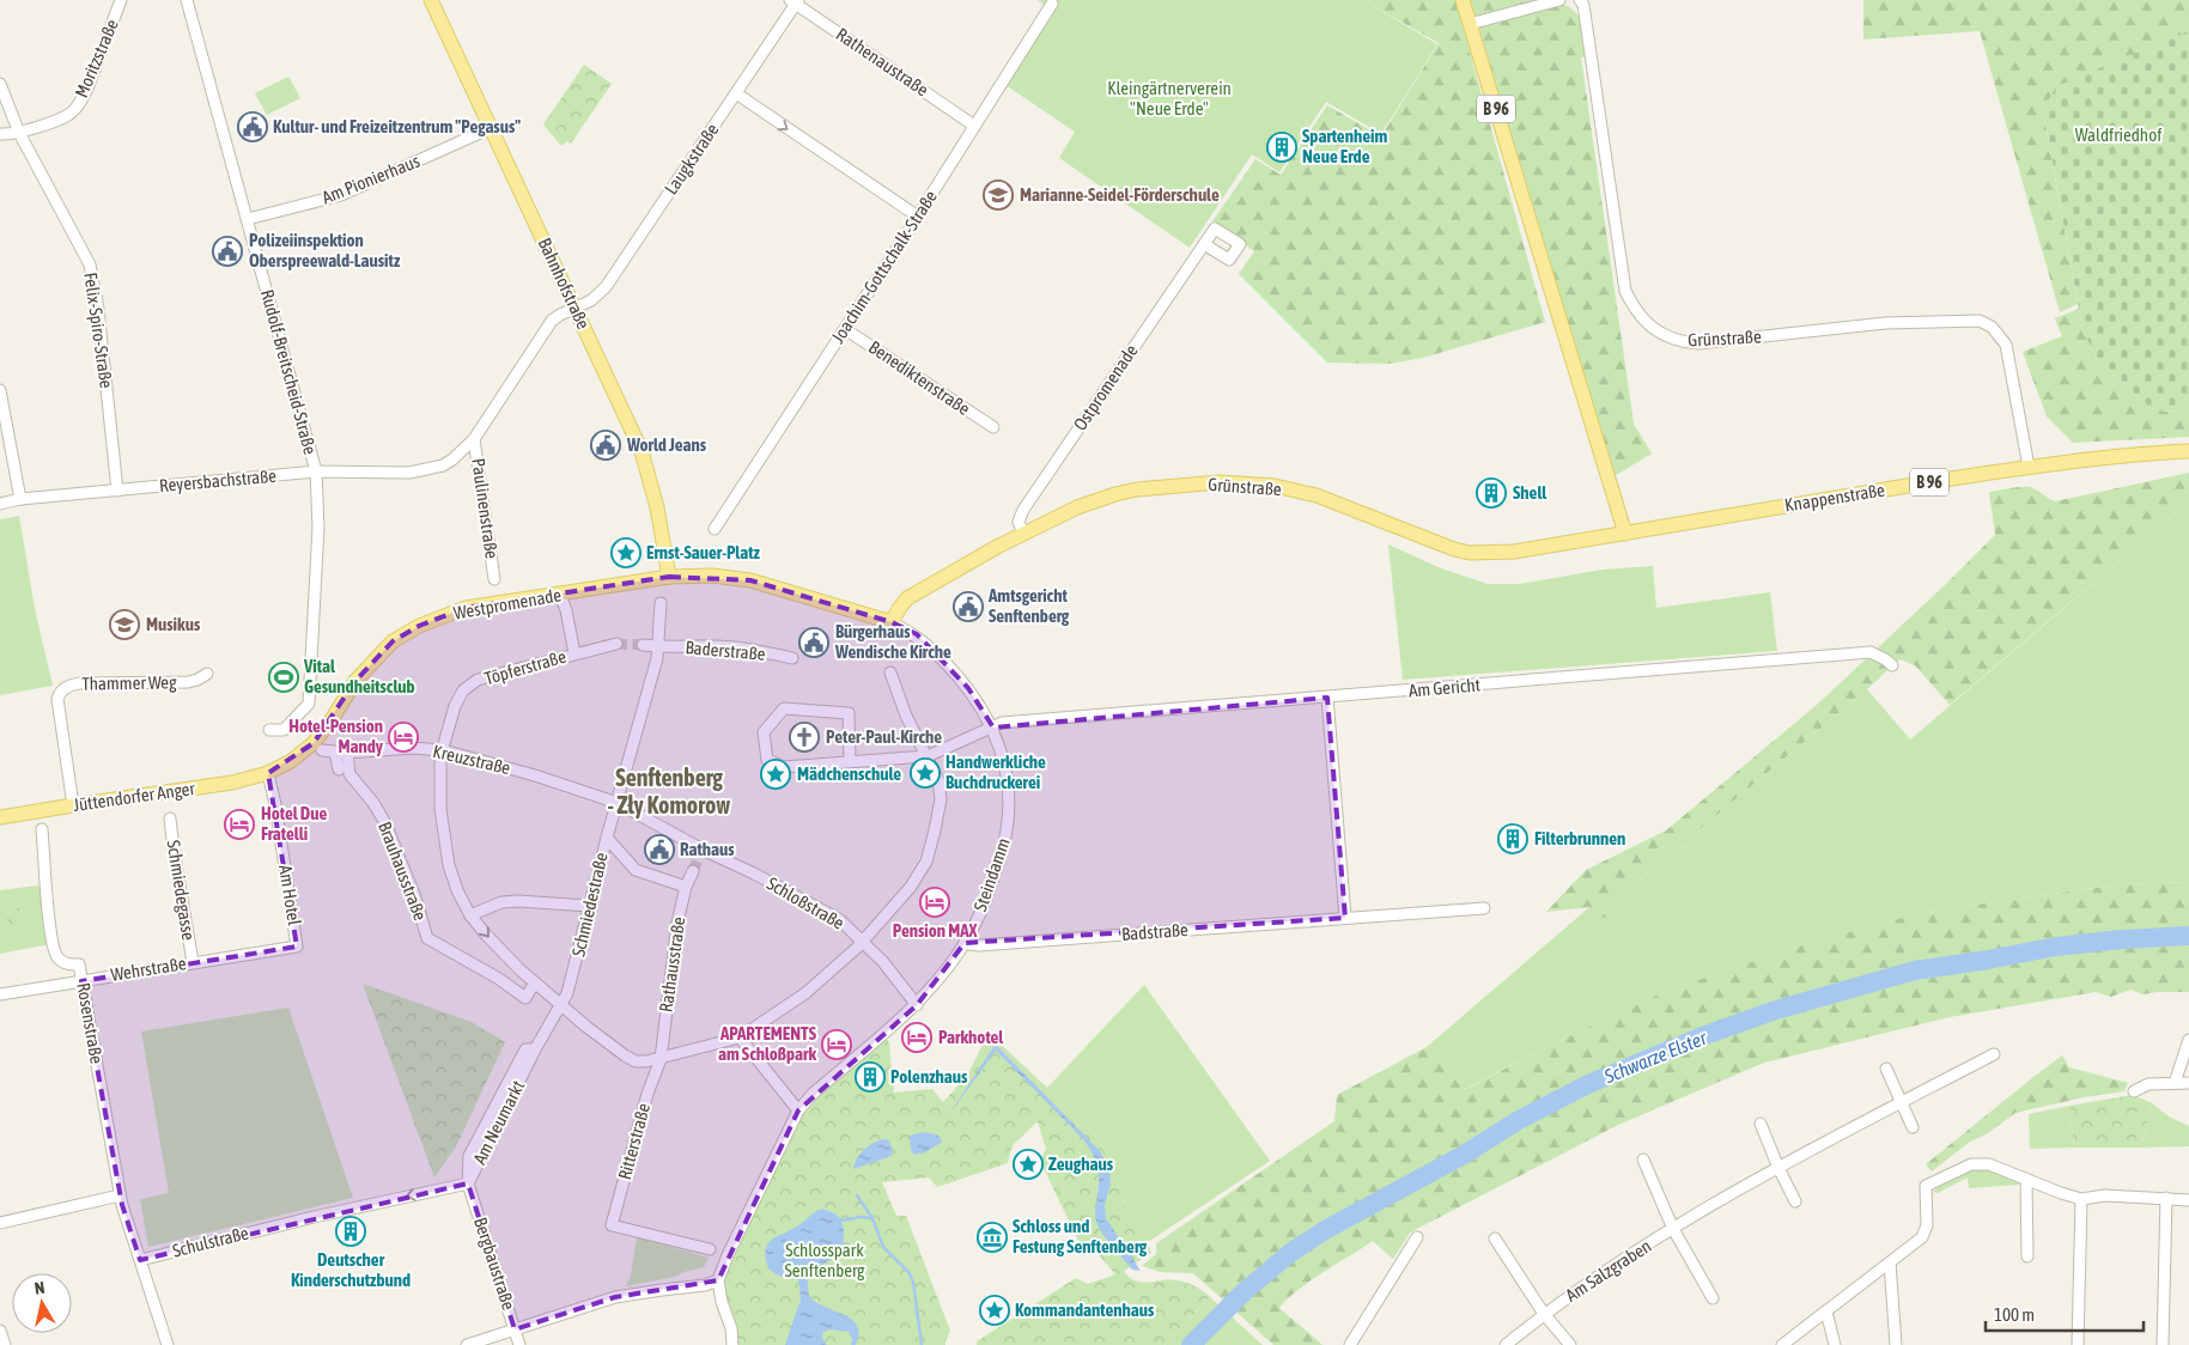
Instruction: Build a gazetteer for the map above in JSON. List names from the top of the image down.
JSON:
{
  "streets": {
    "main road": [
      "B 96",
      "Bahnhofstraße",
      "Grünstraße",
      "Knappenstraße",
      "Westpromenade",
      "Jüttendorfer Anger",
      "Steindamm"
    ],
    "street": [
      "Moritzstraße",
      "Rathenaustraße",
      "Laugkstraße",
      "Am Pionierhaus",
      "Joachim-Gottschalk-Straße",
      "Felix-Spiro-Straße",
      "Rudolf-Breitscheid-Straße",
      "Benediktenstraße",
      "Ostpromenade",
      "Reyersbachstraße",
      "Paulinenstraße",
      "Baderstraße",
      "Töpferstraße",
      "Thammer Weg",
      "Am Gericht",
      "Kreuzstraße",
      "Brauhausstraße",
      "Schmiedegasse",
      "Am Hotel",
      "Schloßstraße",
      "Schmiedestraße",
      "Badstraße",
      "Rathausstraße",
      "Wehrstraße",
      "Rosenstraße",
      "Am Neumarkt",
      "Ritterstraße",
      "Schulstraße",
      "Bergbaustraße",
      "Am Salzgraben"
    ]
  },
  "crossings": [
    ["Moritzstraße", "Felix-Spiro-Straße"],
    ["Rathenaustraße", "Laugkstraße"],
    ["Rathenaustraße", "Joachim-Gottschalk-Straße"],
    ["B 96", "Grünstraße"],
    ["B 96", "Knappenstraße"],
    ["Laugkstraße", "Bahnhofstraße"],
    ["Laugkstraße", "Reyersbachstraße"],
    ["Am Pionierhaus", "Bahnhofstraße"],
    ["Am Pionierhaus", "Rudolf-Breitscheid-Straße"],
    ["Joachim-Gottschalk-Straße", "Benediktenstraße"],
    ["Bahnhofstraße", "Reyersbachstraße"],
    ["Bahnhofstraße", "Westpromenade"],
    ["Bahnhofstraße", "Steindamm"],
    ["Felix-Spiro-Straße", "Reyersbachstraße"],
    ["Grünstraße", "Ostpromenade"],
    ["Grünstraße", "Knappenstraße"],
    ["Grünstraße", "Steindamm"],
    ["Rudolf-Breitscheid-Straße", "Reyersbachstraße"],
    ["Reyersbachstraße", "Paulinenstraße"],
    ["Westpromenade", "Jüttendorfer Anger"],
    ["Westpromenade", "Steindamm"],
    ["Westpromenade", "Am Hotel"],
    ["Baderstraße", "Schmiedestraße"],
    ["Töpferstraße", "Kreuzstraße"],
    ["Töpferstraße", "Brauhausstraße"],
    ["Töpferstraße", "Schmiedestraße"],
    ["Töpferstraße", "Am Neumarkt"],
    ["Thammer Weg", "Jüttendorfer Anger"],
    ["Am Gericht", "Steindamm"],
    ["Kreuzstraße", "Brauhausstraße"],
    ["Kreuzstraße", "Schloßstraße"],
    ["Kreuzstraße", "Schmiedestraße"],
    ["Jüttendorfer Anger", "Am Hotel"],
    ["Steindamm", "Schloßstraße"],
    ["Steindamm", "Badstraße"],
    ["Schmiedegasse", "Wehrstraße"],
    ["Am Hotel", "Wehrstraße"],
    ["Schmiedestraße", "Am Neumarkt"],
    ["Rathausstraße", "Ritterstraße"],
    ["Wehrstraße", "Rosenstraße"],
    ["Am Neumarkt", "Schulstraße"],
    ["Am Neumarkt", "Bergbaustraße"],
    ["Schulstraße", "Bergbaustraße"]
  ],
  "one_way": ["Schulstraße"],
  "districts": ["Senftenberg - Zły Komorow"],
  "water": ["Schwarze Elster"],
  "parks": ["Kleingärtnerverein \"Neue Erde\"", "Waldfriedhof", "Schlosspark Senftenberg"],
  "places": {
    "public building": [
      "Kultur- und Freizeitzentrum \"Pegasus\"",
      "Polizeiinspektion Oberspreewald-Lausitz",
      "World Jeans",
      "Amtsgericht Senftenberg",
      "Bürgerhaus Wendische Kirche",
      "Rathaus"
    ],
    "building": [
      "Spartenheim Neue Erde",
      "Shell",
      "Filterbrunnen",
      "Polenzhaus",
      "Deutscher Kinderschutzbund"
    ],
    "school or university": ["Marianne-Seidel-Förderschule", "Musikus"],
    "place": [
      "Ernst-Sauer-Platz",
      "Handwerkliche Buchdruckerei",
      "Mädchenschule",
      "Zeughaus",
      "Kommandantenhaus"
    ],
    "sports": ["Vital Gesundheitsclub"],
    "hotel": [
      "Hotel-Pension Mandy",
      "Hotel Due Fratelli",
      "Pension MAX",
      "Parkhotel",
      "APARTEMENTS am Schloßpark"
    ],
    "church": ["Peter-Paul-Kirche"],
    "museum": ["Schloss und Festung Senftenberg"]
  },
  "scale_bar": "100 m",
  "north": "top"
}
